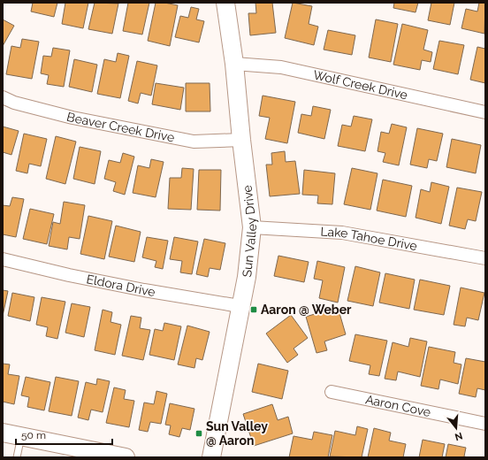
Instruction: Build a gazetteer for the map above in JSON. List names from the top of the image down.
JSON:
{
  "streets": {
    "street": [
      "Wolf Creek Drive",
      "Beaver Creek Drive",
      "Sun Valley Drive",
      "Lake Tahoe Drive",
      "Eldora Drive",
      "Aaron Cove"
    ]
  },
  "crossings": [
    ["Wolf Creek Drive", "Sun Valley Drive"],
    ["Beaver Creek Drive", "Sun Valley Drive"],
    ["Sun Valley Drive", "Lake Tahoe Drive"],
    ["Sun Valley Drive", "Eldora Drive"]
  ],
  "places": {
    "transit": ["Aaron @ Weber", "Sun Valley @ Aaron"]
  },
  "scale_bar": "50 m",
  "north": "bottom"
}
